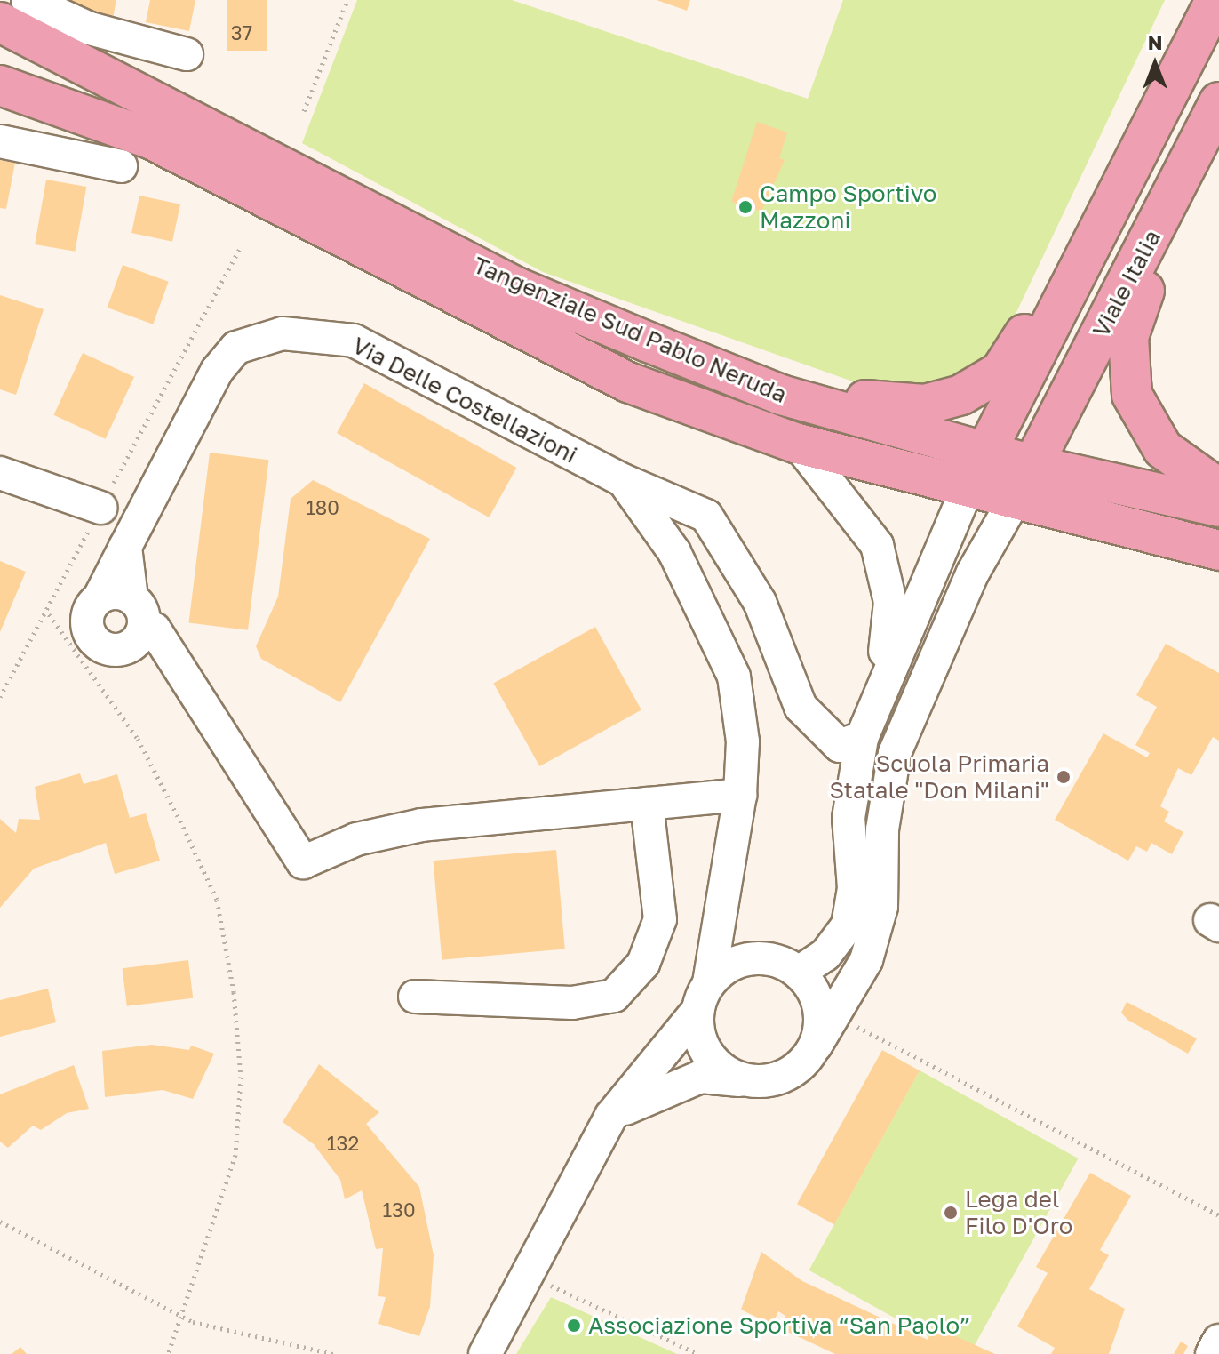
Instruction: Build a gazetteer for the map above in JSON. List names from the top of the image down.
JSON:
{
  "streets": {
    "main road": ["Viale Italia", "Tangenziale Sud Pablo Neruda"],
    "street": ["Via Delle Costellazioni"]
  },
  "crossings": [
    ["Viale Italia", "Tangenziale Sud Pablo Neruda"]
  ],
  "places": [
    "Campo Sportivo Mazzoni",
    "Scuola Primaria Statale \"Don Milani\"",
    "Lega del Filo D'Oro",
    "Associazione Sportiva “San Paolo”"
  ],
  "house_numbers": [
    "37",
    "180",
    "132",
    "130"
  ],
  "north": "top"
}
